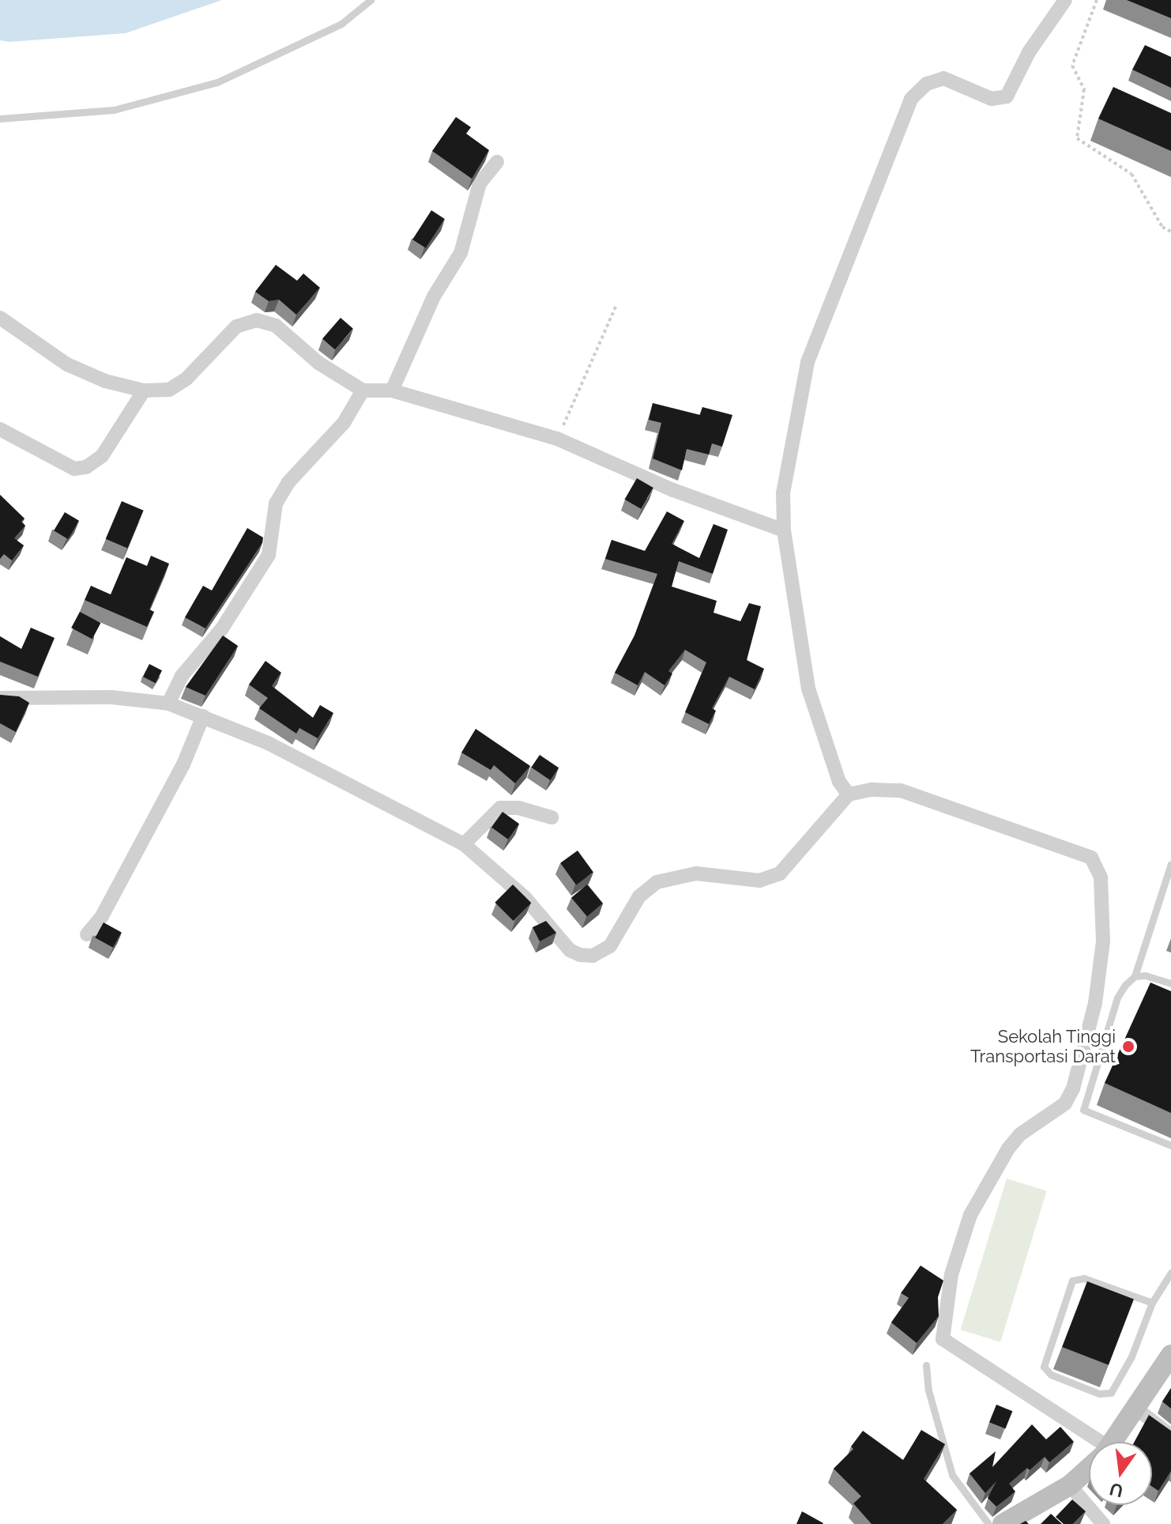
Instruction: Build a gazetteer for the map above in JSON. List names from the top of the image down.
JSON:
{
  "places": ["Sekolah Tinggi Transportasi Darat"],
  "north": "bottom"
}
